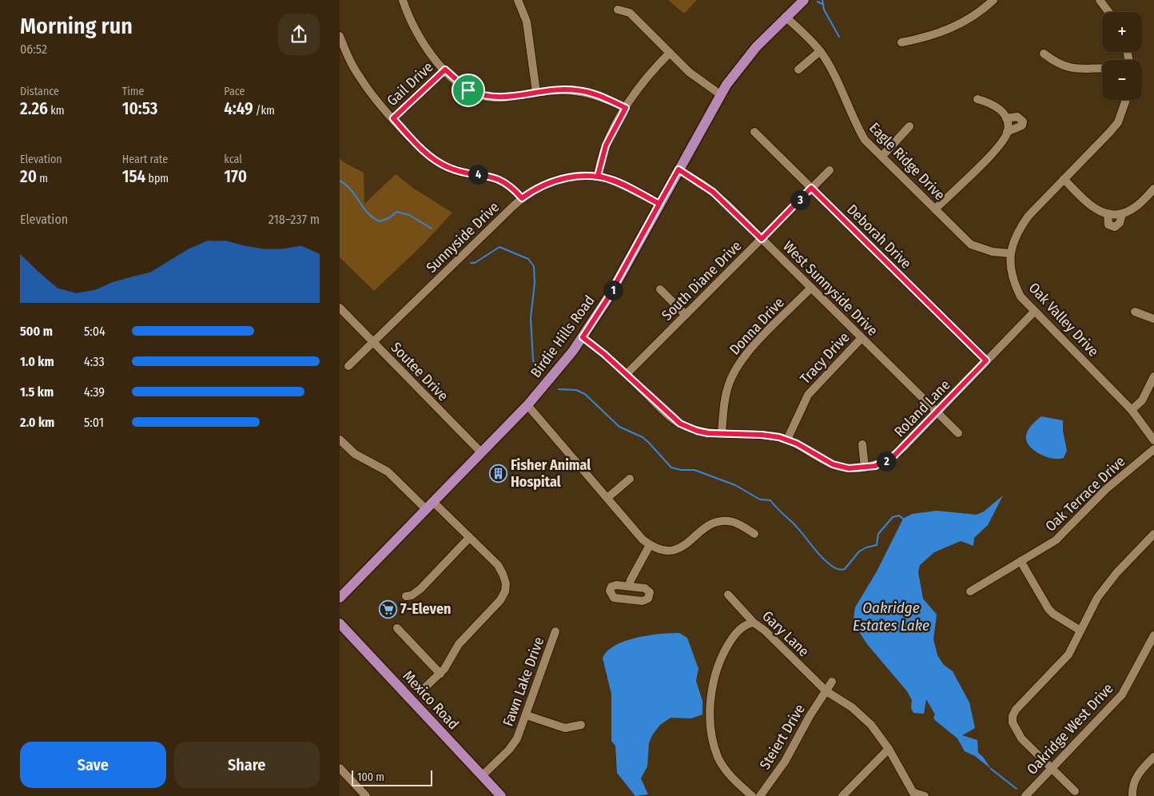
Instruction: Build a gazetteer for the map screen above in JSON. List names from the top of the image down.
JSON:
{
  "streets": {
    "main road": ["Birdie Hills Road", "Mexico Road"],
    "street": [
      "Gail Drive",
      "Eagle Ridge Drive",
      "Deborah Drive",
      "Sunnyside Drive",
      "South Diane Drive",
      "West Sunnyside Drive",
      "Oak Valley Drive",
      "Donna Drive",
      "Tracy Drive",
      "Soutee Drive",
      "Roland Lane",
      "Oak Terrace Drive",
      "Gary Lane",
      "Fawn Lake Drive",
      "Oakridge West Drive",
      "Steiert Drive"
    ]
  },
  "crossings": [
    ["Eagle Ridge Drive", "Oak Valley Drive"],
    ["Eagle Ridge Drive", "Birdie Hills Road"],
    ["Deborah Drive", "South Diane Drive"],
    ["Deborah Drive", "Roland Lane"],
    ["Sunnyside Drive", "Birdie Hills Road"],
    ["Sunnyside Drive", "Soutee Drive"],
    ["South Diane Drive", "West Sunnyside Drive"],
    ["South Diane Drive", "Roland Lane"],
    ["West Sunnyside Drive", "Donna Drive"],
    ["West Sunnyside Drive", "Birdie Hills Road"],
    ["West Sunnyside Drive", "Tracy Drive"],
    ["West Sunnyside Drive", "Roland Lane"],
    ["Oak Valley Drive", "Roland Lane"],
    ["Donna Drive", "Roland Lane"],
    ["Birdie Hills Road", "Soutee Drive"],
    ["Birdie Hills Road", "Roland Lane"],
    ["Tracy Drive", "Roland Lane"],
    ["Gary Lane", "Steiert Drive"],
    ["Fawn Lake Drive", "Mexico Road"]
  ],
  "water": ["Oakridge Estates Lake"],
  "places": {
    "building": ["Fisher Animal Hospital"],
    "supermarket": ["7-Eleven"]
  },
  "scale_bar": "100 m",
  "page": {
    "heading": ["Morning run", "06:52"],
    "map_buttons": ["+", "−"],
    "stats": [
      ["Distance", "2.26 km"],
      ["Time", "10:53"],
      ["Pace", "4:49 /km"],
      ["Elevation", "20 m"],
      ["Heart rate", "154 bpm"],
      ["kcal", "170"]
    ],
    "pins": [
      "4",
      "3",
      "1",
      "2"
    ],
    "chart": ["Elevation", "218–237 m"],
    "list": [
      {
        "name": "500 m",
        "note": "5:04"
      },
      {
        "name": "1.0 km",
        "note": "4:33"
      },
      {
        "name": "1.5 km",
        "note": "4:39"
      },
      {
        "name": "2.0 km",
        "note": "5:01"
      }
    ],
    "buttons": ["Save", "Share"],
    "scale": "100 m"
  }
}
